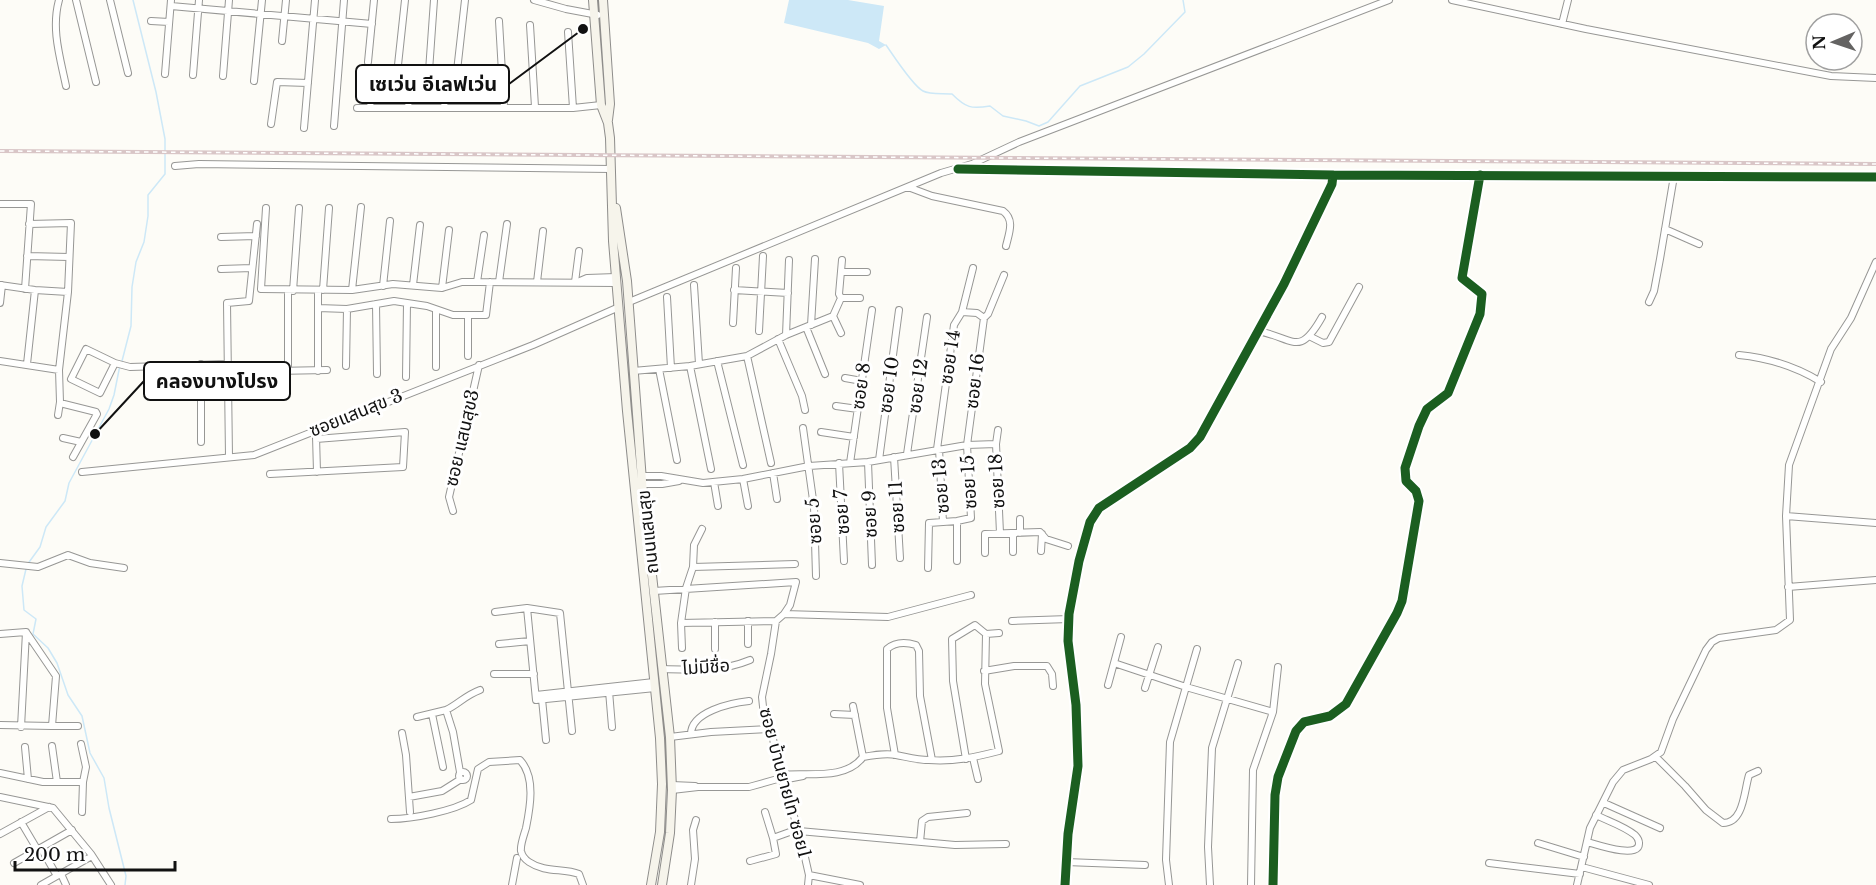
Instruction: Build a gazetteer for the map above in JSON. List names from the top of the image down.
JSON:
{
  "streets": {
    "main road": ["ถนนแสนสุข"],
    "street": [
      "ซอย 14",
      "ซอย 16",
      "ซอย 10",
      "ซอย 8",
      "ซอย 12",
      "ซอยแสนสุข 3",
      "ซอย แสนสุข3",
      "ซอย 18",
      "ซอย 15",
      "ซอย 13",
      "ซอย 11",
      "ซอย 7",
      "ซอย 9",
      "ซอย 5",
      "ไม่มีชื่อ",
      "ซอย บ้านยายโท ซอย1"
    ]
  },
  "crossings": [
    ["ซอย 14", "ซอย 13"],
    ["ซอย 16", "ซอย 15"],
    ["ซอยแสนสุข 3", "ซอย แสนสุข3"],
    ["ซอยแสนสุข 3", "ถนนแสนสุข"],
    ["ซอย 15", "ซอย 13"],
    ["ถนนแสนสุข", "ไม่มีชื่อ"]
  ],
  "places": ["เซเว่น อีเลฟเว่น", "คลองบางโปรง"],
  "scale_bar": "200 m",
  "north": "left"
}
